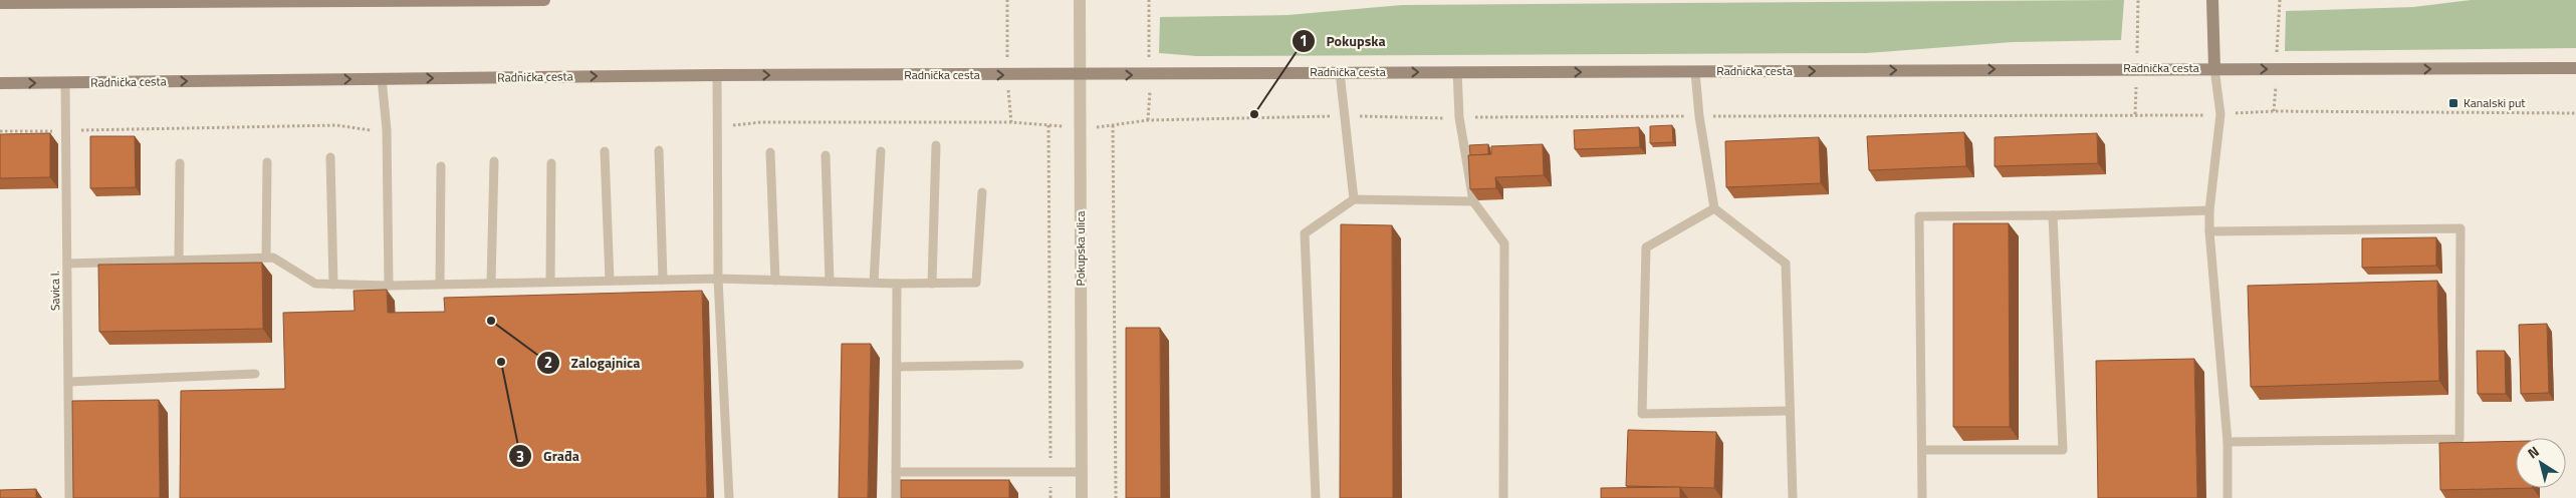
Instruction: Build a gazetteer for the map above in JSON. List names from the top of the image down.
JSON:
{
  "streets": {
    "main road": ["Radnička cesta"],
    "street": ["Pokupska ulica"],
    "lane": ["Savica I."]
  },
  "crossings": [
    ["Radnička cesta", "Pokupska ulica"],
    ["Radnička cesta", "Savica I."]
  ],
  "one_way": ["Radnička cesta"],
  "places": {
    "transit": ["Kanalski put"],
    "other": ["Pokupska", "Zalogajnica", "Građa"]
  },
  "north": "top left"
}
